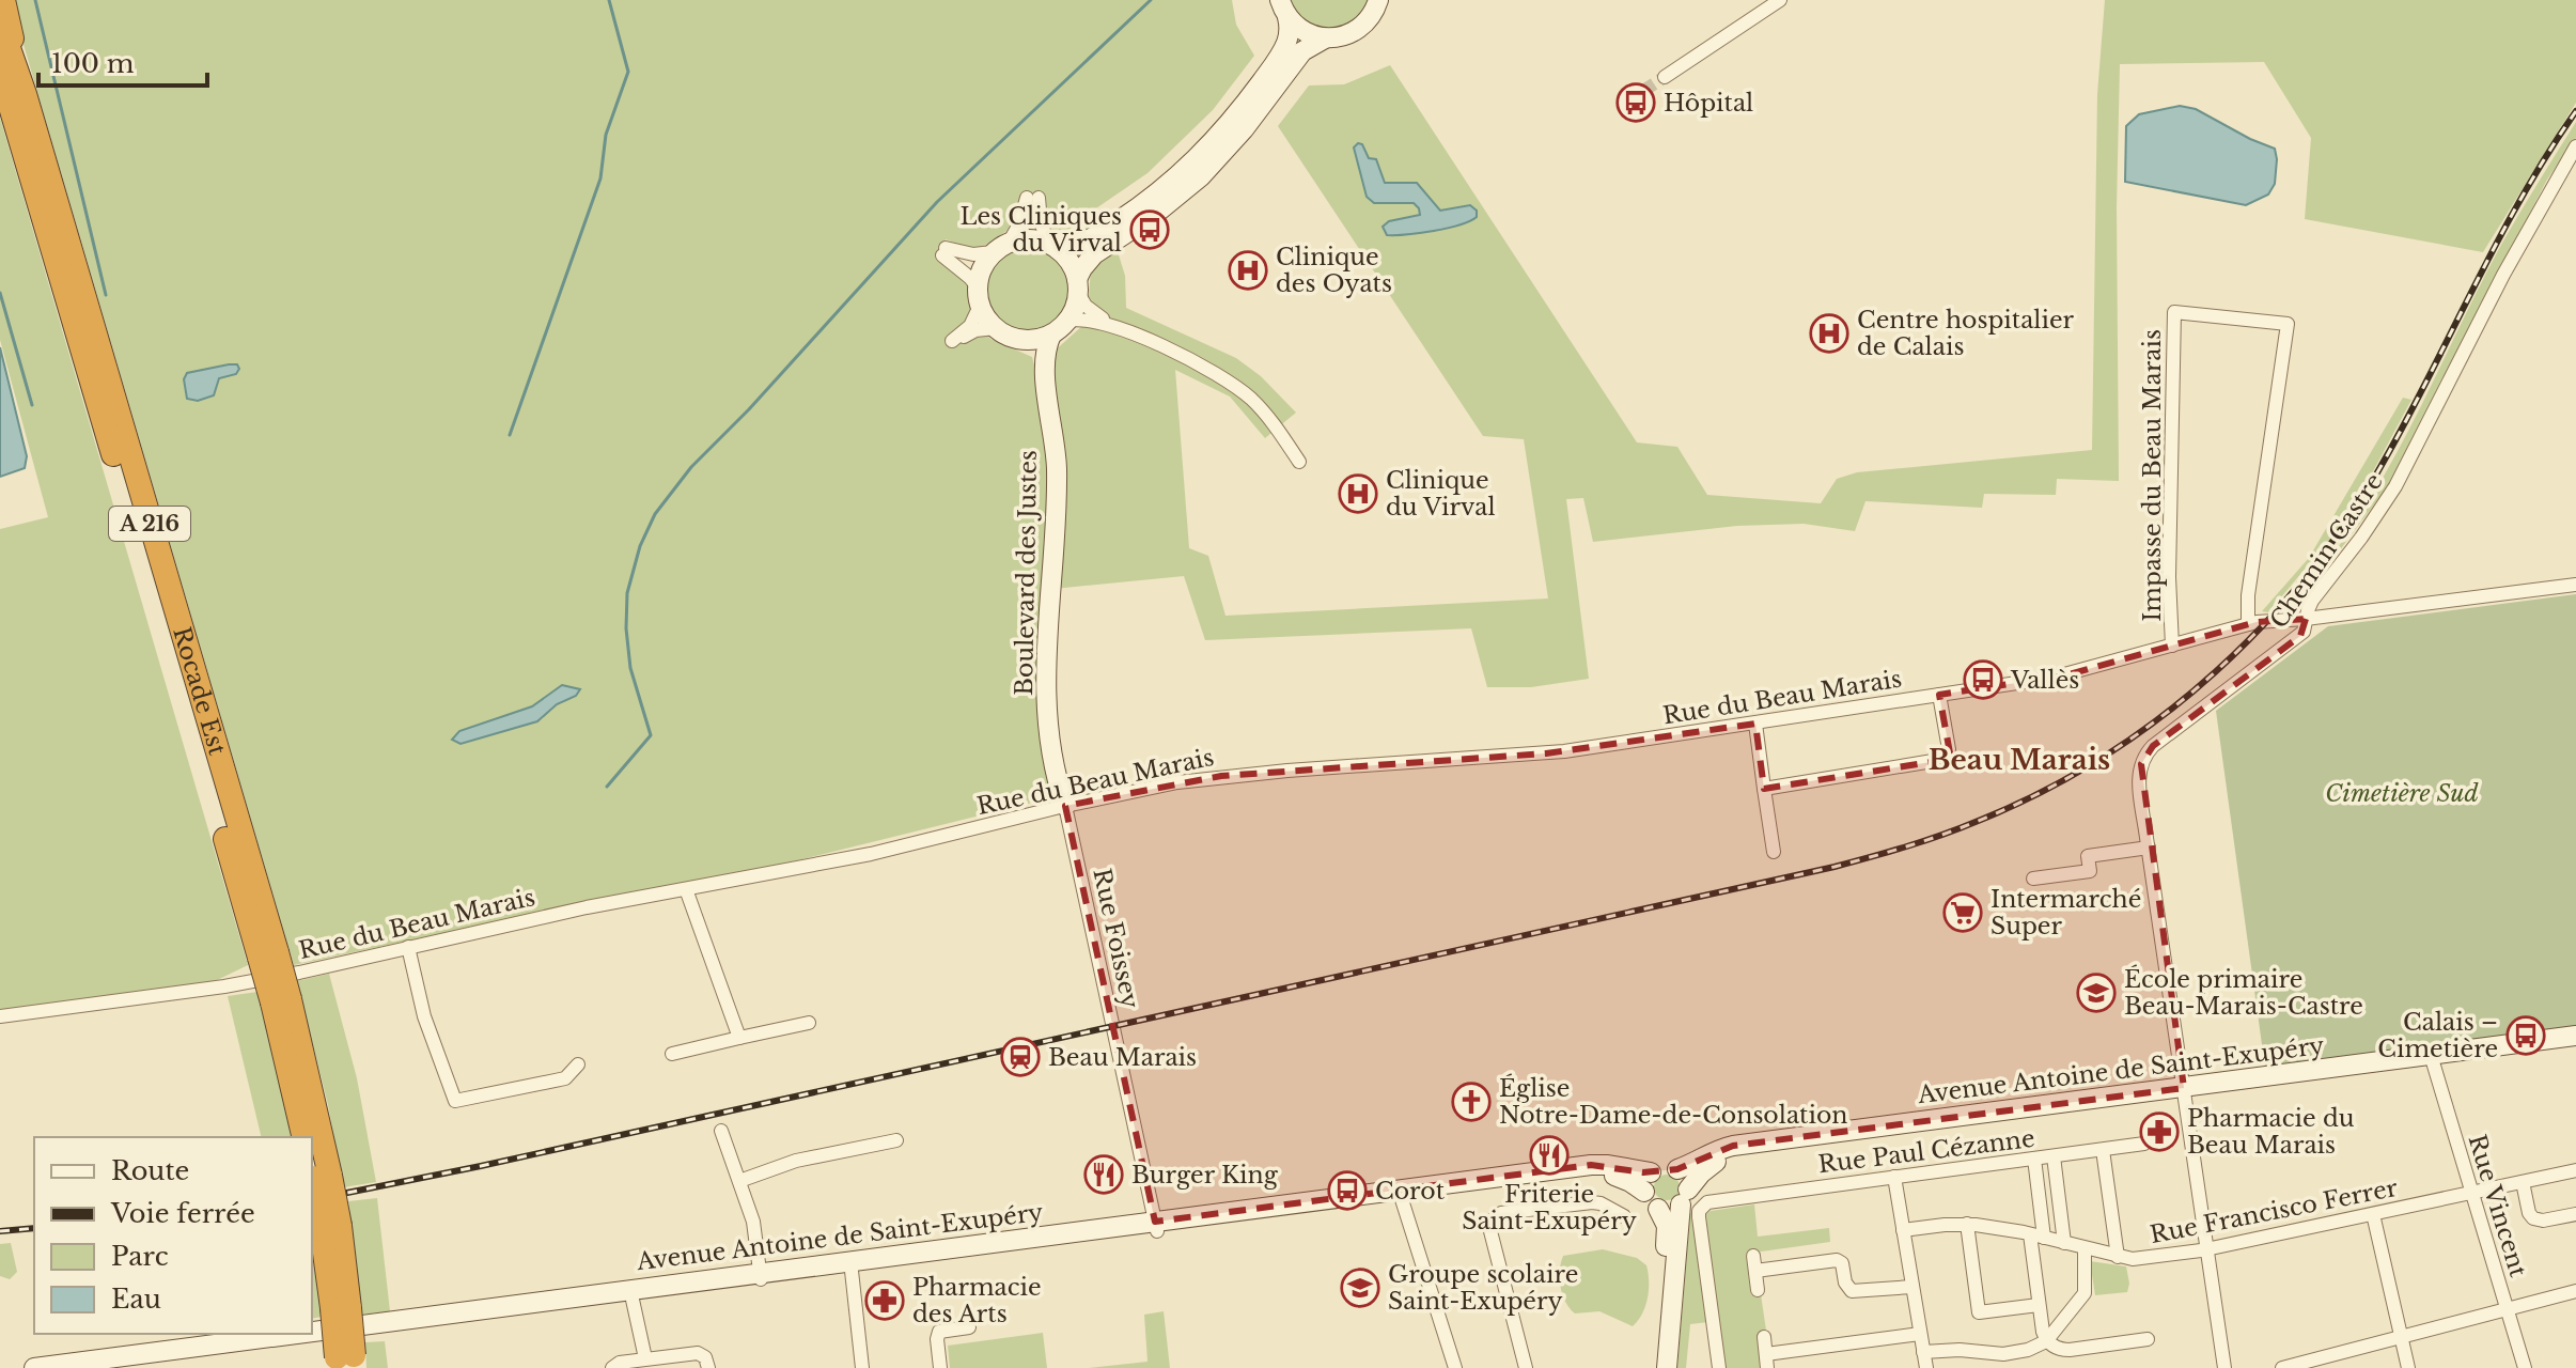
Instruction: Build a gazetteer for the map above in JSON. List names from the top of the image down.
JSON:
{
  "streets": {
    "highway": ["A 216", "Rocade Est"],
    "main road": ["Boulevard des Justes", "Avenue Antoine de Saint-Exupéry"],
    "street": [
      "Impasse du Beau Marais",
      "Chemin Castre",
      "Rue du Beau Marais",
      "Rue Foissey",
      "Rue Paul Cézanne",
      "Rue Vincent",
      "Rue Francisco Ferrer"
    ]
  },
  "crossings": [
    ["Impasse du Beau Marais", "Rue du Beau Marais"],
    ["Chemin Castre", "Rue du Beau Marais"],
    ["Chemin Castre", "Avenue Antoine de Saint-Exupéry"],
    ["Chemin Castre", "Rue Francisco Ferrer"],
    ["Boulevard des Justes", "Rue du Beau Marais"],
    ["Boulevard des Justes", "Rue Foissey"],
    ["Rue du Beau Marais", "Rue Foissey"],
    ["Rue Foissey", "Avenue Antoine de Saint-Exupéry"],
    ["Avenue Antoine de Saint-Exupéry", "Rue Vincent"],
    ["Rue Vincent", "Rue Francisco Ferrer"]
  ],
  "districts": ["Beau Marais"],
  "parks": ["Cimetière Sud"],
  "places": {
    "bus stop": [
      "Hôpital",
      "Les Cliniques du Virval",
      "Vallès",
      "Calais – Cimetière",
      "Corot"
    ],
    "hospital": ["Clinique des Oyats", "Centre hospitalier de Calais", "Clinique du Virval"],
    "supermarket": ["Intermarché Super"],
    "school or university": ["École primaire Beau-Marais-Castre", "Groupe scolaire Saint-Exupéry"],
    "station": ["Beau Marais"],
    "church": ["Église Notre-Dame-de-Consolation"],
    "pharmacy": ["Pharmacie du Beau Marais", "Pharmacie des Arts"],
    "restaurant": ["Friterie Saint-Exupéry", "Burger King"]
  },
  "legend": [
    "Route",
    "Voie ferrée",
    "Parc",
    "Eau"
  ],
  "scale_bar": "100 m"
}
